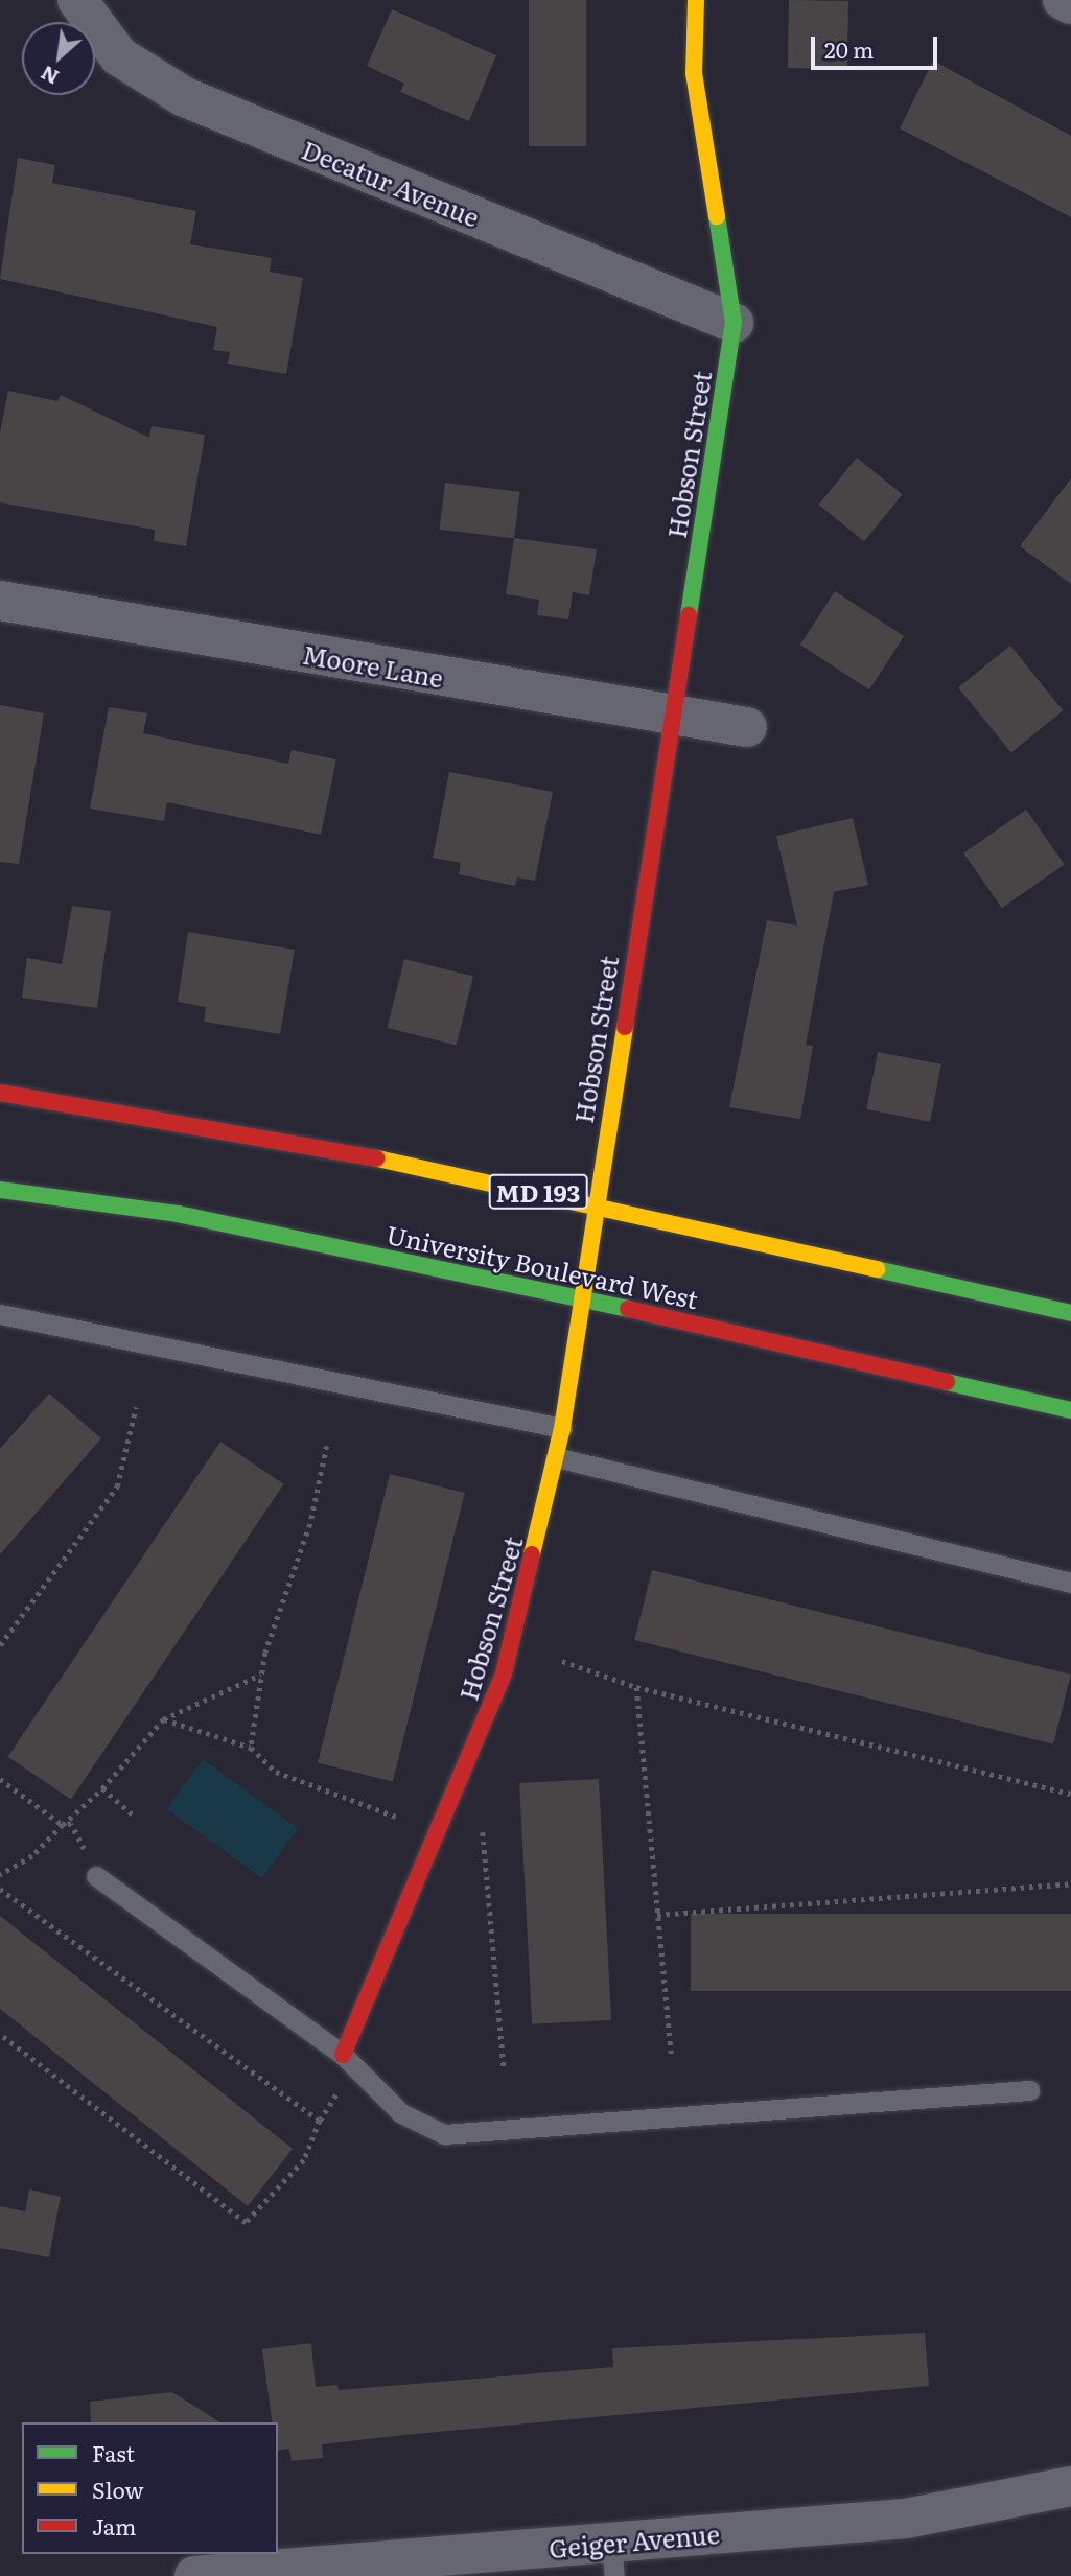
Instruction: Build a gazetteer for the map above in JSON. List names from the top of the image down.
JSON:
{
  "streets": {
    "main road": ["Hobson Street", "MD 193", "University Boulevard West"],
    "street": ["Decatur Avenue", "Moore Lane", "Geiger Avenue"]
  },
  "crossings": [
    ["Decatur Avenue", "Hobson Street"],
    ["Hobson Street", "Moore Lane"],
    ["Hobson Street", "MD 193"],
    ["Hobson Street", "University Boulevard West"]
  ],
  "legend": ["Fast", "Slow", "Jam"],
  "scale_bar": "20 m",
  "north": "bottom left"
}
